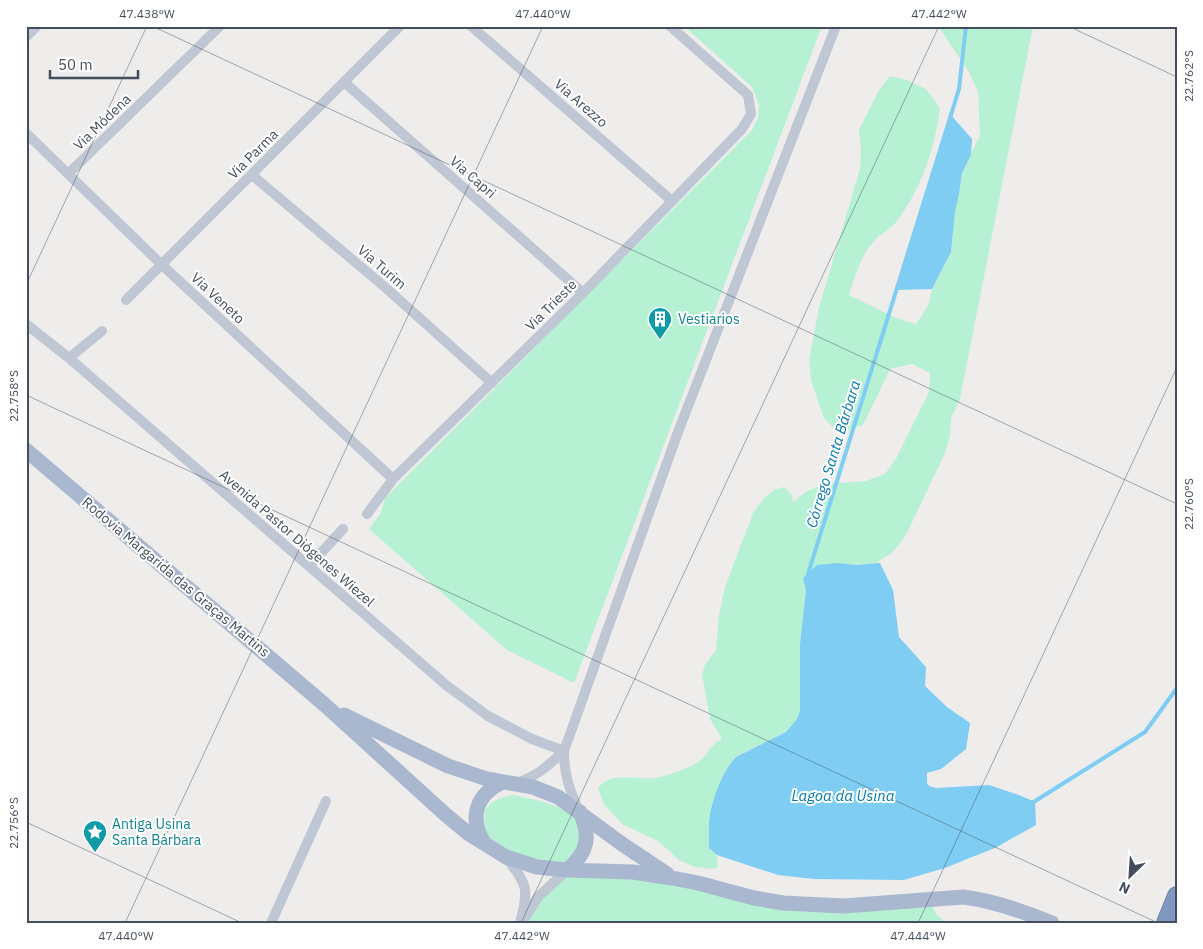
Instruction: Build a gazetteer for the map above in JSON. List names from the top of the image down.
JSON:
{
  "streets": {
    "main road": ["Rodovia Margarida das Graças Martins"],
    "street": [
      "Via Arezzo",
      "Via Módena",
      "Via Parma",
      "Via Capri",
      "Via Turim",
      "Via Veneto",
      "Via Trieste",
      "Avenida Pastor Diógenes Wiezel"
    ]
  },
  "crossings": [
    ["Via Arezzo", "Via Trieste"],
    ["Via Módena", "Via Veneto"],
    ["Via Parma", "Via Capri"],
    ["Via Parma", "Via Turim"],
    ["Via Parma", "Via Veneto"],
    ["Via Capri", "Via Trieste"],
    ["Via Turim", "Via Trieste"],
    ["Via Veneto", "Via Trieste"]
  ],
  "water": ["Córrego Santa Bárbara", "Lagoa da Usina"],
  "places": {
    "building": ["Vestiarios"],
    "place": ["Antiga Usina Santa Bárbara"]
  },
  "scale_bar": "50 m",
  "north": "bottom left",
  "coordinates": [
    "47.438°W",
    "47.440°W",
    "47.442°W",
    "22.762°S",
    "22.758°S",
    "22.760°S",
    "22.756°S",
    "47.444°W"
  ]
}
